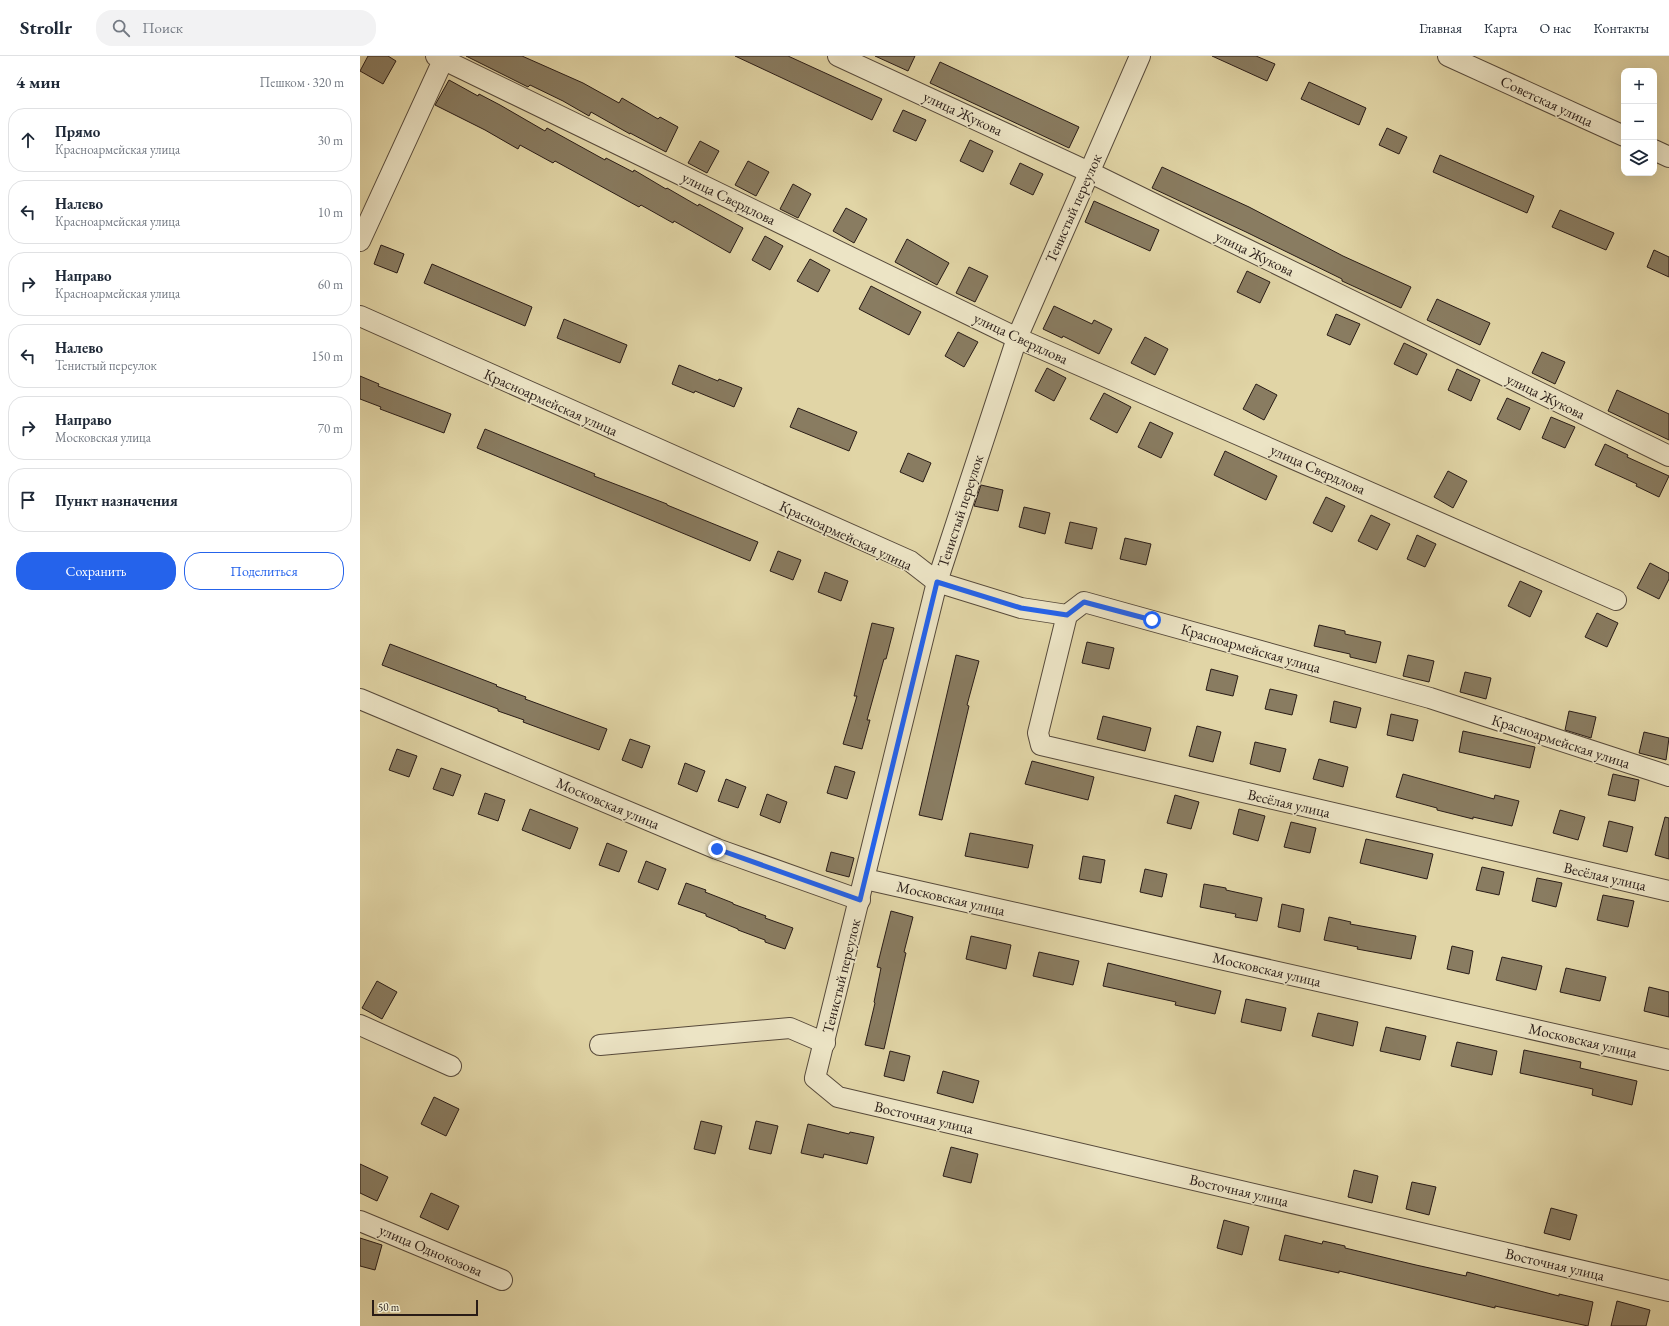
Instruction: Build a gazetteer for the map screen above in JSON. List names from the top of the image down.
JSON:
{
  "streets": {
    "street": [
      "Советская улица",
      "улица Жукова",
      "улица Свердлова",
      "Тенистый переулок",
      "Красноармейская улица",
      "Московская улица",
      "Весёлая улица",
      "Восточная улица",
      "улица Однокозова"
    ]
  },
  "crossings": [
    ["улица Жукова", "Тенистый переулок"],
    ["улица Свердлова", "Тенистый переулок"],
    ["Тенистый переулок", "Красноармейская улица"],
    ["Тенистый переулок", "Московская улица"],
    ["Тенистый переулок", "Восточная улица"],
    ["Красноармейская улица", "Весёлая улица"]
  ],
  "scale_bar": "50 m",
  "page": {
    "header": "Strollr",
    "search": "Поиск",
    "nav": [
      "Главная",
      "Карта",
      "О нас",
      "Контакты"
    ],
    "heading": ["4 мин", "Пешком · 320 m"],
    "map_buttons": ["+", "−"],
    "list": [
      ["Прямо", "Красноармейская улица", "30 m"],
      ["Налево", "Красноармейская улица", "10 m"],
      ["Направо", "Красноармейская улица", "60 m"],
      ["Налево", "Тенистый переулок", "150 m"],
      ["Направо", "Московская улица", "70 m"],
      "Пункт назначения"
    ],
    "buttons": ["Сохранить", "Поделиться"],
    "scale": "50 m"
  }
}
